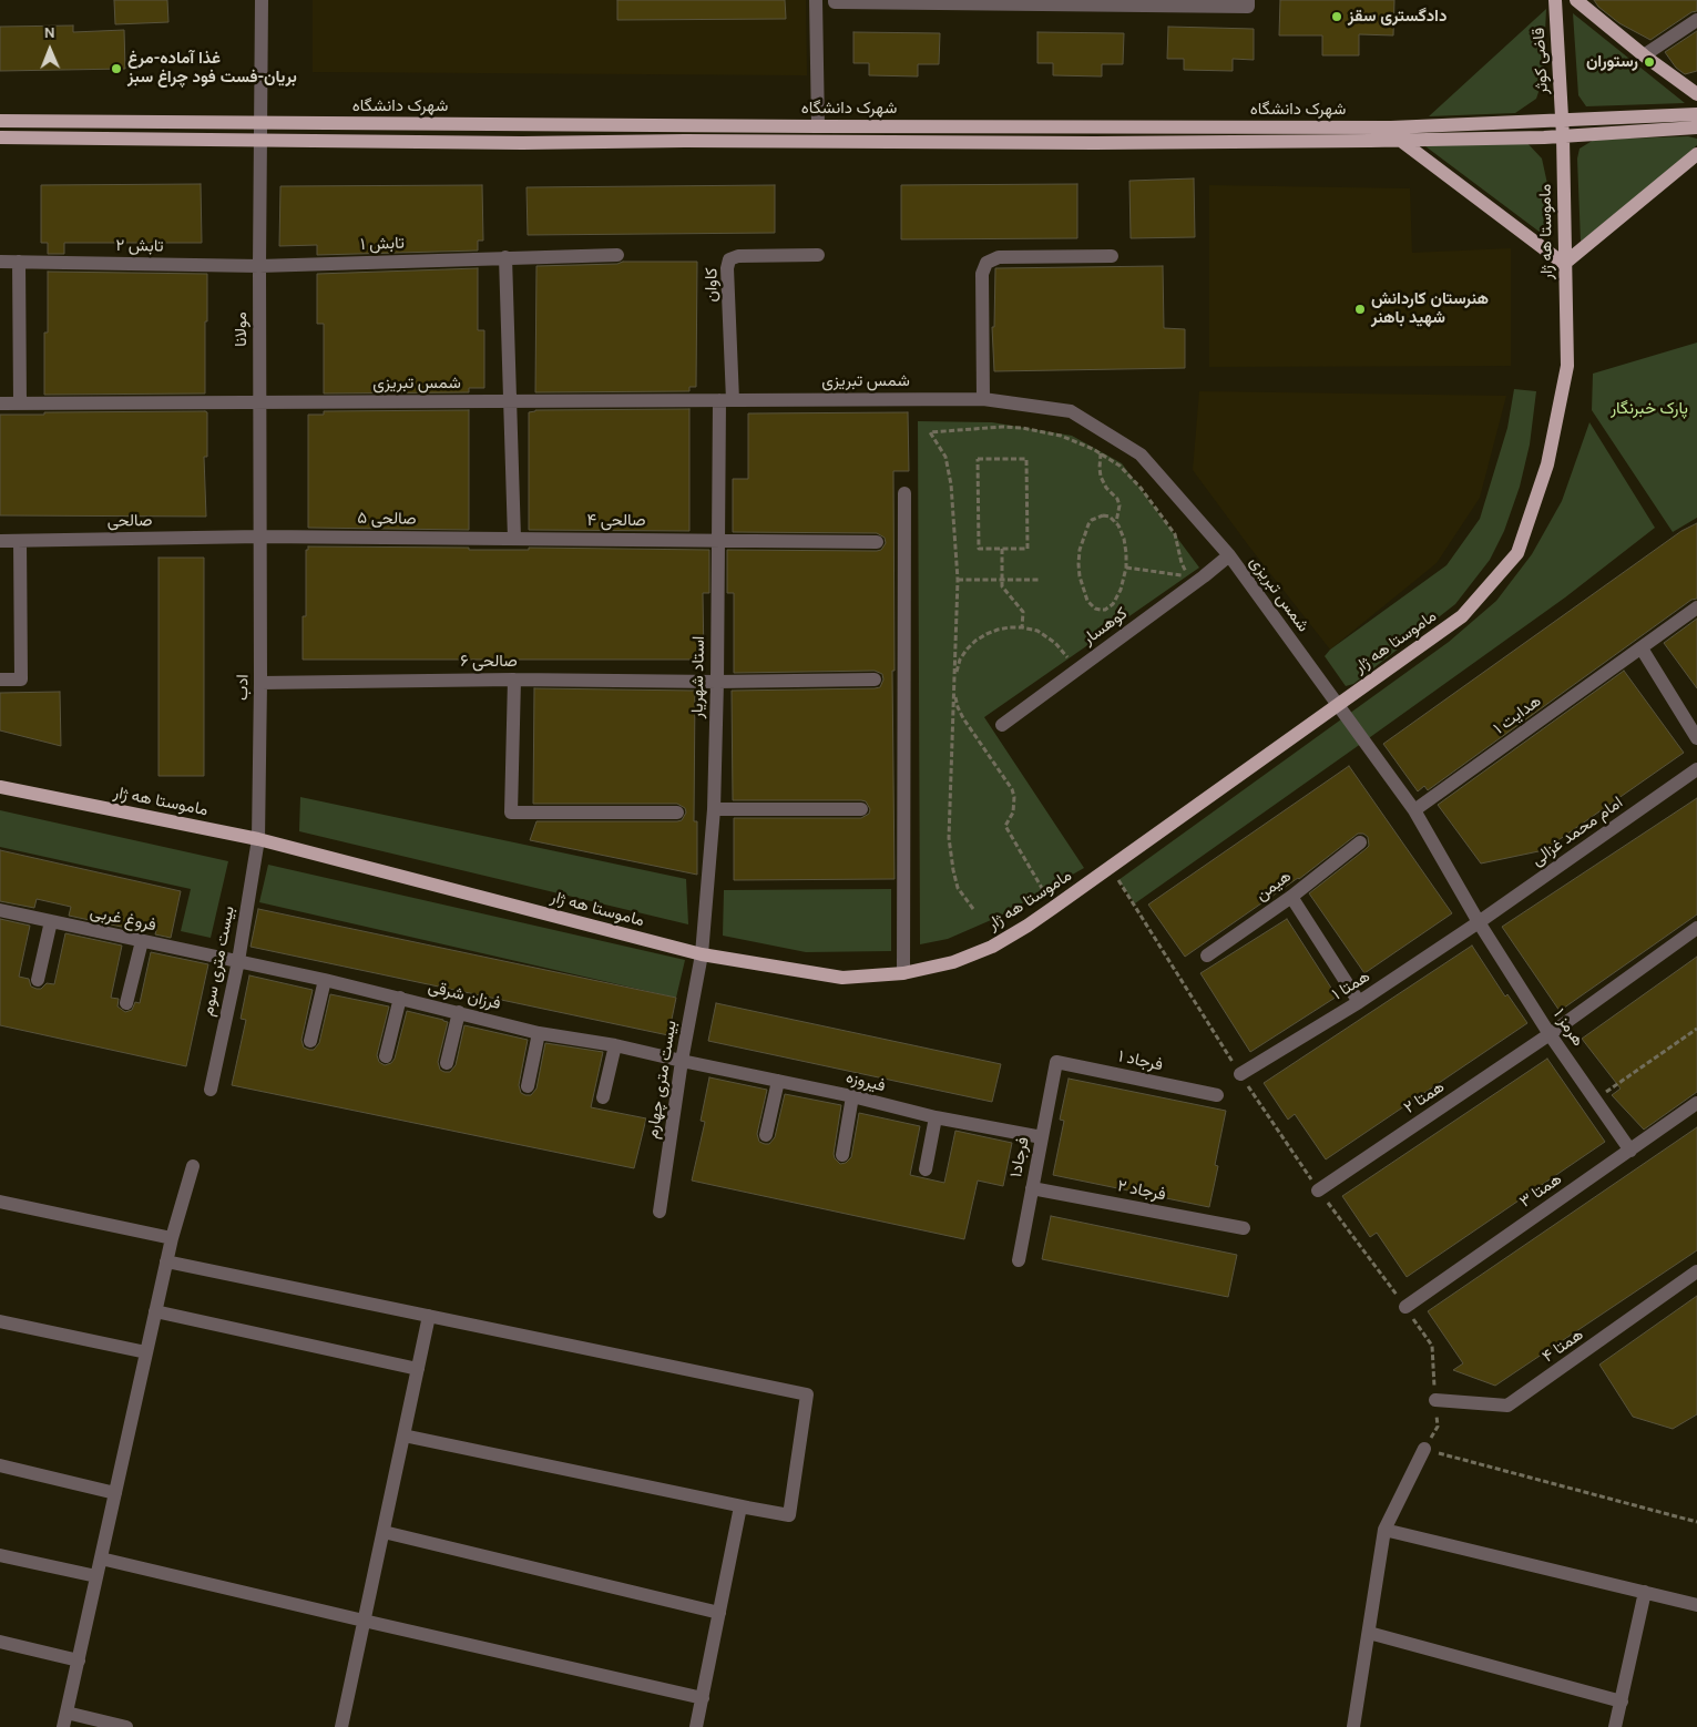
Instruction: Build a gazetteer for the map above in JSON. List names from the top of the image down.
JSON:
{
  "streets": {
    "main road": ["قاضی کوثر", "شهرک دانشگاه", "ماموستا هه ژار"],
    "street": [
      "تابش ۱",
      "تابش ۲",
      "کاوان",
      "مولانا",
      "شمس تبریزی",
      "صالحی ۵",
      "صالحی",
      "صالحی ۴",
      "کوهسار",
      "صالحی ۶",
      "استاد شهریار",
      "ادب",
      "هدایت ۱",
      "امام محمد غزالی",
      "هیمن",
      "فروغ غربی",
      "بیست متری سوم",
      "همتا ۱",
      "فرزان شرقی",
      "هرمز ۱",
      "فرجاد ۱",
      "بیست متری چهارم",
      "فیروزه",
      "همتا ۲",
      "فرجاد۱",
      "فرجاد ۲",
      "همتا ۳",
      "همتا ۴"
    ]
  },
  "crossings": [
    ["قاضی کوثر", "شهرک دانشگاه"],
    ["قاضی کوثر", "ماموستا هه ژار"],
    ["شهرک دانشگاه", "ماموستا هه ژار"],
    ["شهرک دانشگاه", "مولانا"],
    ["ماموستا هه ژار", "شمس تبریزی"],
    ["ماموستا هه ژار", "استاد شهریار"],
    ["ماموستا هه ژار", "ادب"],
    ["ماموستا هه ژار", "بیست متری سوم"],
    ["ماموستا هه ژار", "بیست متری چهارم"],
    ["تابش ۱", "تابش ۲"],
    ["تابش ۱", "مولانا"],
    ["تابش ۲", "مولانا"],
    ["کاوان", "شمس تبریزی"],
    ["کاوان", "استاد شهریار"],
    ["مولانا", "شمس تبریزی"],
    ["مولانا", "صالحی ۵"],
    ["مولانا", "صالحی"],
    ["مولانا", "ادب"],
    ["شمس تبریزی", "کوهسار"],
    ["شمس تبریزی", "استاد شهریار"],
    ["شمس تبریزی", "هدایت ۱"],
    ["شمس تبریزی", "امام محمد غزالی"],
    ["شمس تبریزی", "همتا ۱"],
    ["شمس تبریزی", "هرمز ۱"],
    ["صالحی ۵", "صالحی"],
    ["صالحی ۵", "صالحی ۴"],
    ["صالحی ۵", "ادب"],
    ["صالحی", "ادب"],
    ["صالحی ۴", "استاد شهریار"],
    ["صالحی ۶", "استاد شهریار"],
    ["صالحی ۶", "ادب"],
    ["استاد شهریار", "بیست متری چهارم"],
    ["ادب", "بیست متری سوم"],
    ["امام محمد غزالی", "همتا ۱"],
    ["امام محمد غزالی", "هرمز ۱"],
    ["فروغ غربی", "بیست متری سوم"],
    ["فروغ غربی", "فرزان شرقی"],
    ["بیست متری سوم", "فرزان شرقی"],
    ["همتا ۱", "هرمز ۱"],
    ["فرزان شرقی", "بیست متری چهارم"],
    ["فرزان شرقی", "فیروزه"],
    ["هرمز ۱", "همتا ۲"],
    ["هرمز ۱", "همتا ۳"],
    ["فرجاد ۱", "فرجاد۱"],
    ["بیست متری چهارم", "فیروزه"],
    ["فیروزه", "فرجاد۱"],
    ["فرجاد۱", "فرجاد ۲"]
  ],
  "parks": ["پارک خبرنگار"],
  "places": [
    "دادگستری سقز",
    "رستوران",
    "غذا آماده-مرغ بریان-فست فود چراغ سبز",
    "هنرستان کاردانش شهید باهنر"
  ],
  "north": "top"
}
